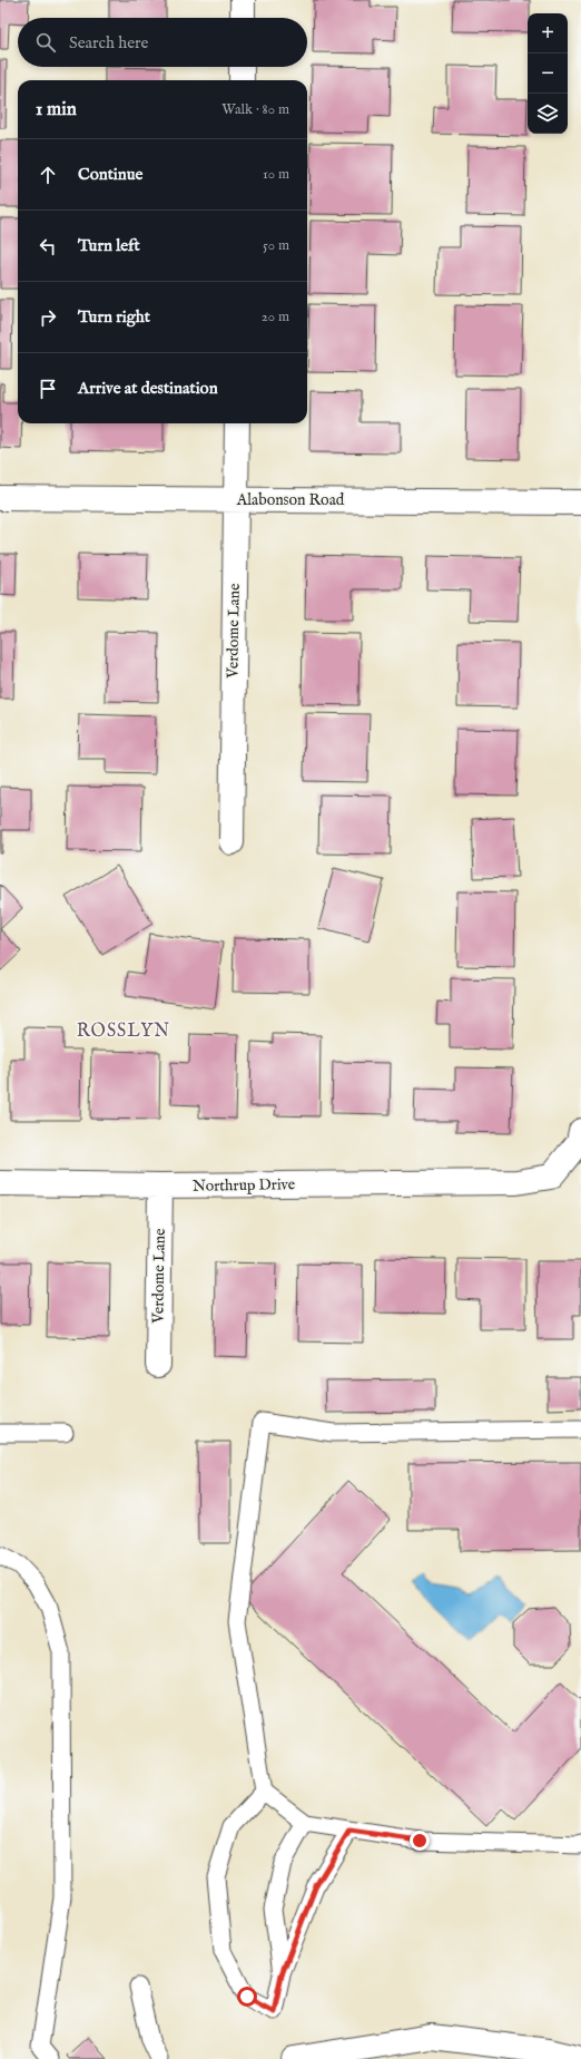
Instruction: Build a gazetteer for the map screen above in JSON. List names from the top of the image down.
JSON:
{
  "streets": {
    "street": ["Alabonson Road", "Verdome Lane", "Northrup Drive"]
  },
  "crossings": [
    ["Alabonson Road", "Verdome Lane"],
    ["Verdome Lane", "Northrup Drive"]
  ],
  "districts": ["ROSSLYN"],
  "page": {
    "map_buttons": ["+", "−"],
    "search": "Search here",
    "heading": ["1 min", "Walk · 80 m"],
    "list": [
      ["Continue", "10 m"],
      ["Turn left", "50 m"],
      ["Turn right", "20 m"],
      "Arrive at destination"
    ]
  }
}
